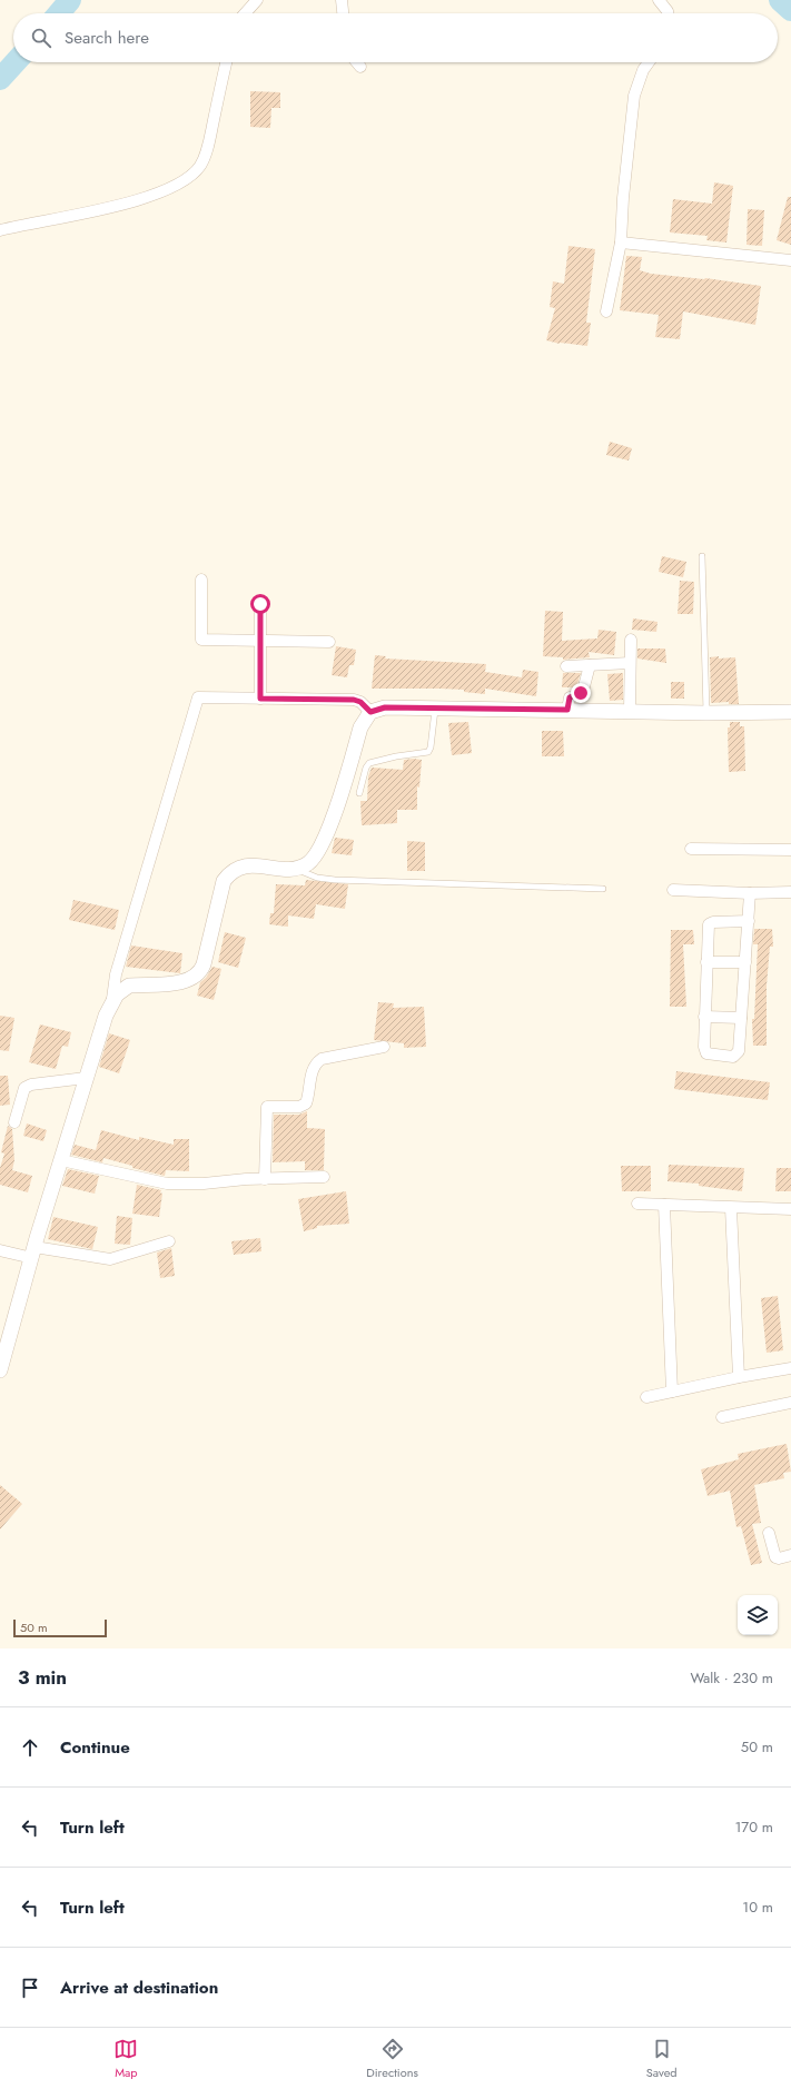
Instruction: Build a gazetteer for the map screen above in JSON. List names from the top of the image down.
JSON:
{
  "scale_bar": "50 m",
  "page": {
    "search": "Search here",
    "scale": "50 m",
    "heading": ["3 min", "Walk · 230 m"],
    "list": [
      ["Continue", "50 m"],
      ["Turn left", "170 m"],
      ["Turn left", "10 m"],
      "Arrive at destination"
    ],
    "nav": ["Map", "Directions", "Saved"]
  }
}
